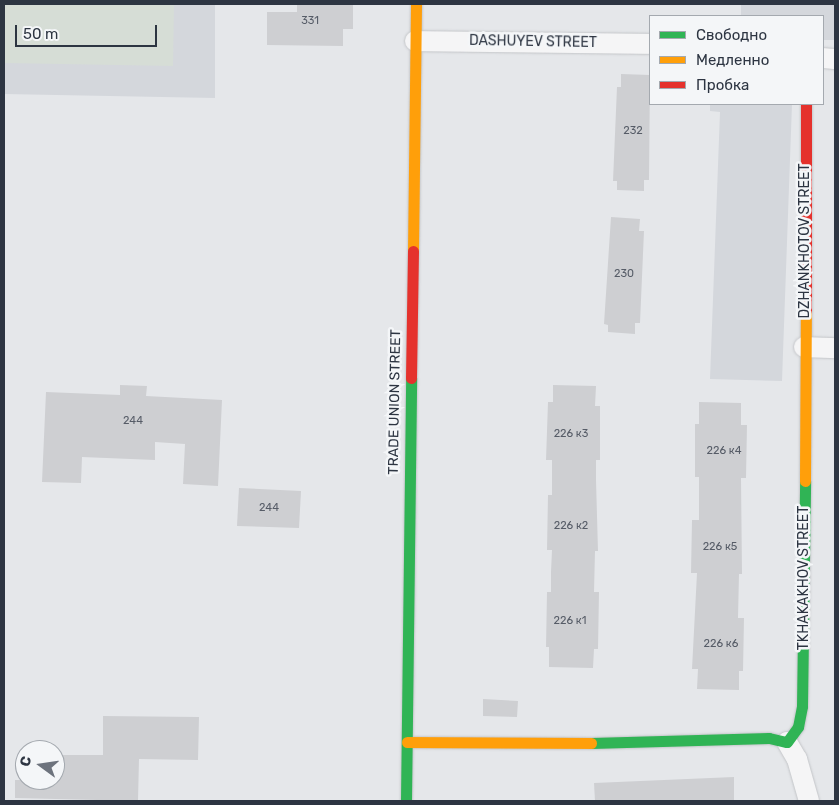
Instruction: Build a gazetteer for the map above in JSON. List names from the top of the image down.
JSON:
{
  "streets": {
    "street": [
      "DASHUYEV STREET",
      "DZHANKHOTOV STREET",
      "TRADE UNION STREET",
      "TKHAKAKHOV STREET"
    ]
  },
  "crossings": [
    ["DASHUYEV STREET", "TRADE UNION STREET"],
    ["DZHANKHOTOV STREET", "TKHAKAKHOV STREET"]
  ],
  "house_numbers": [
    "331",
    "232",
    "230",
    "244",
    "226 к3",
    "226 к4",
    "244",
    "226 к2",
    "226 к5",
    "226 к1",
    "226 к6"
  ],
  "legend": ["Свободно", "Медленно", "Пробка"],
  "scale_bar": "50 m",
  "north": "left"
}
